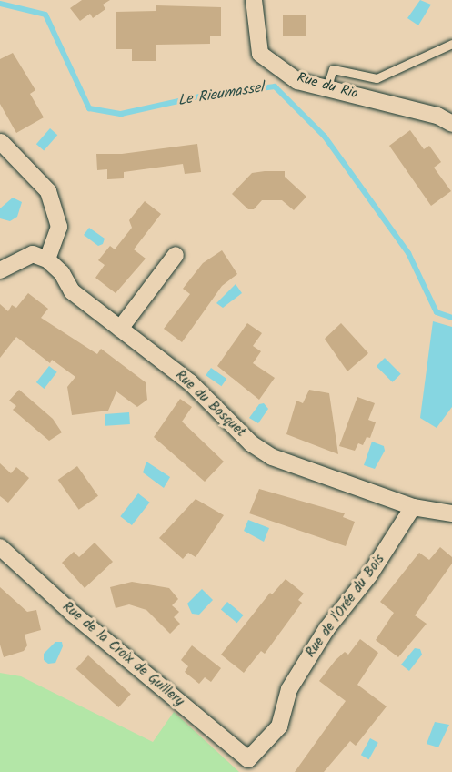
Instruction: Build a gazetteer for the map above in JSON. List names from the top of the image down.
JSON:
{
  "streets": {
    "street": [
      "Rue du Rio",
      "Rue du Bosquet",
      "Rue de l'Orée du Bois",
      "Rue de la Croix de Guillery"
    ]
  },
  "crossings": [
    ["Rue du Bosquet", "Rue de l'Orée du Bois"],
    ["Rue de l'Orée du Bois", "Rue de la Croix de Guillery"]
  ],
  "water": ["Le Rieumassel"]
}
